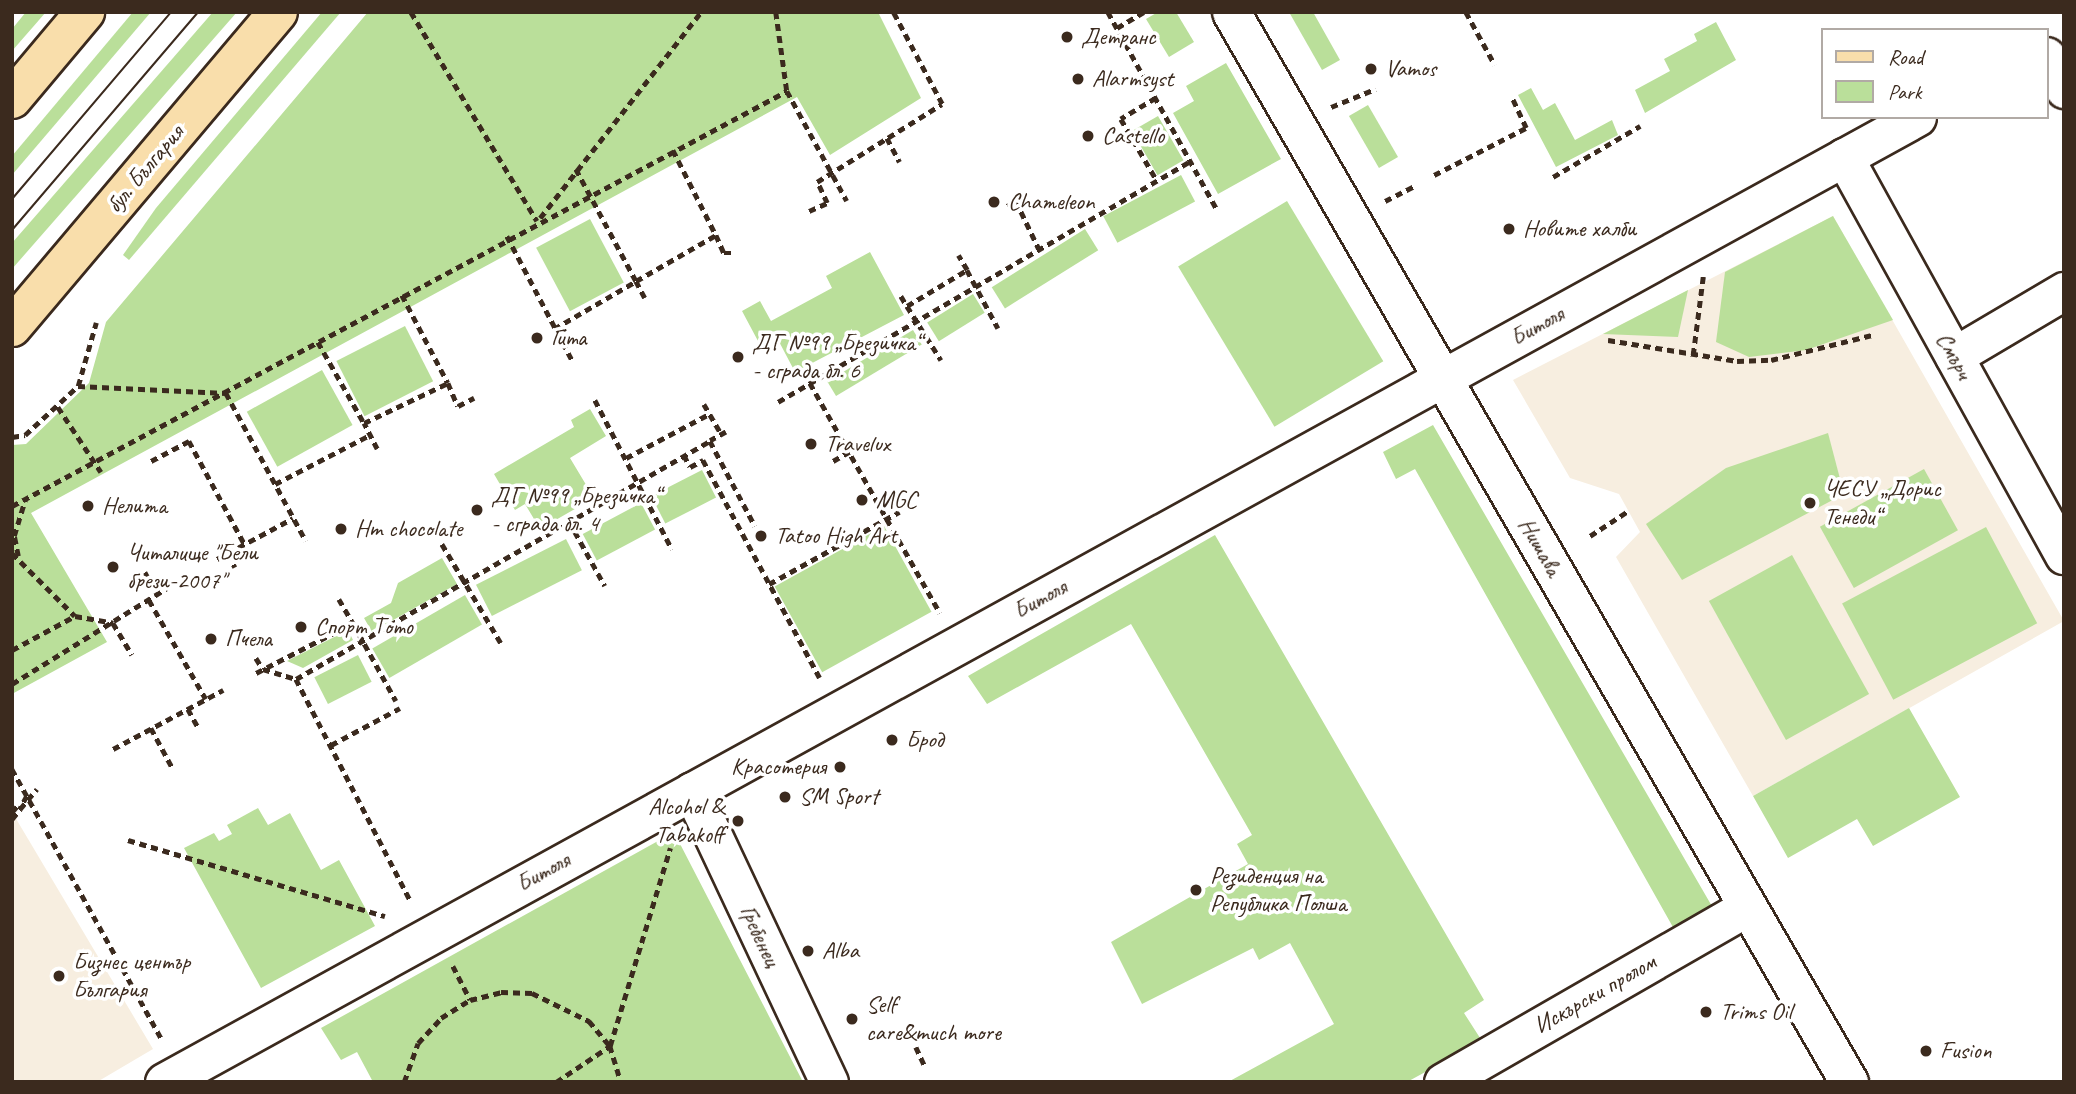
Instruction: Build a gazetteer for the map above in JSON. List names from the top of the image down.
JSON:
{
  "streets": {
    "main road": ["бул. България"],
    "street": [
      "Битоля",
      "Смърч",
      "Нишава",
      "Гребенец",
      "Искърски пролом"
    ]
  },
  "crossings": [
    ["Битоля", "Смърч"],
    ["Битоля", "Нишава"],
    ["Битоля", "Гребенец"],
    ["Нишава", "Искърски пролом"]
  ],
  "places": [
    "Детранс",
    "Vamos",
    "Alarmsyst",
    "Castello",
    "Chameleon",
    "Новите халби",
    "Гита",
    "ДГ №99 „Брезичка“ - сграда бл. 6",
    "Travelux",
    "MGC",
    "ЧЕСУ „Дорис Тенеди“",
    "Нелита",
    "ДГ №99 „Брезичка“ - сграда бл. 4",
    "Hm chocolate",
    "Tatoo High Art",
    "Читалище \"Бели брези-2007\"",
    "Спорт Тото",
    "Пчела",
    "Брод",
    "Красотерия",
    "SM Sport",
    "Alcohol & Tabakoff",
    "Резиденция на Република Полша",
    "Alba",
    "Бизнес център България",
    "Trims Oil",
    "Self care&much more",
    "Fusion"
  ],
  "legend": ["Road", "Park"]
}
